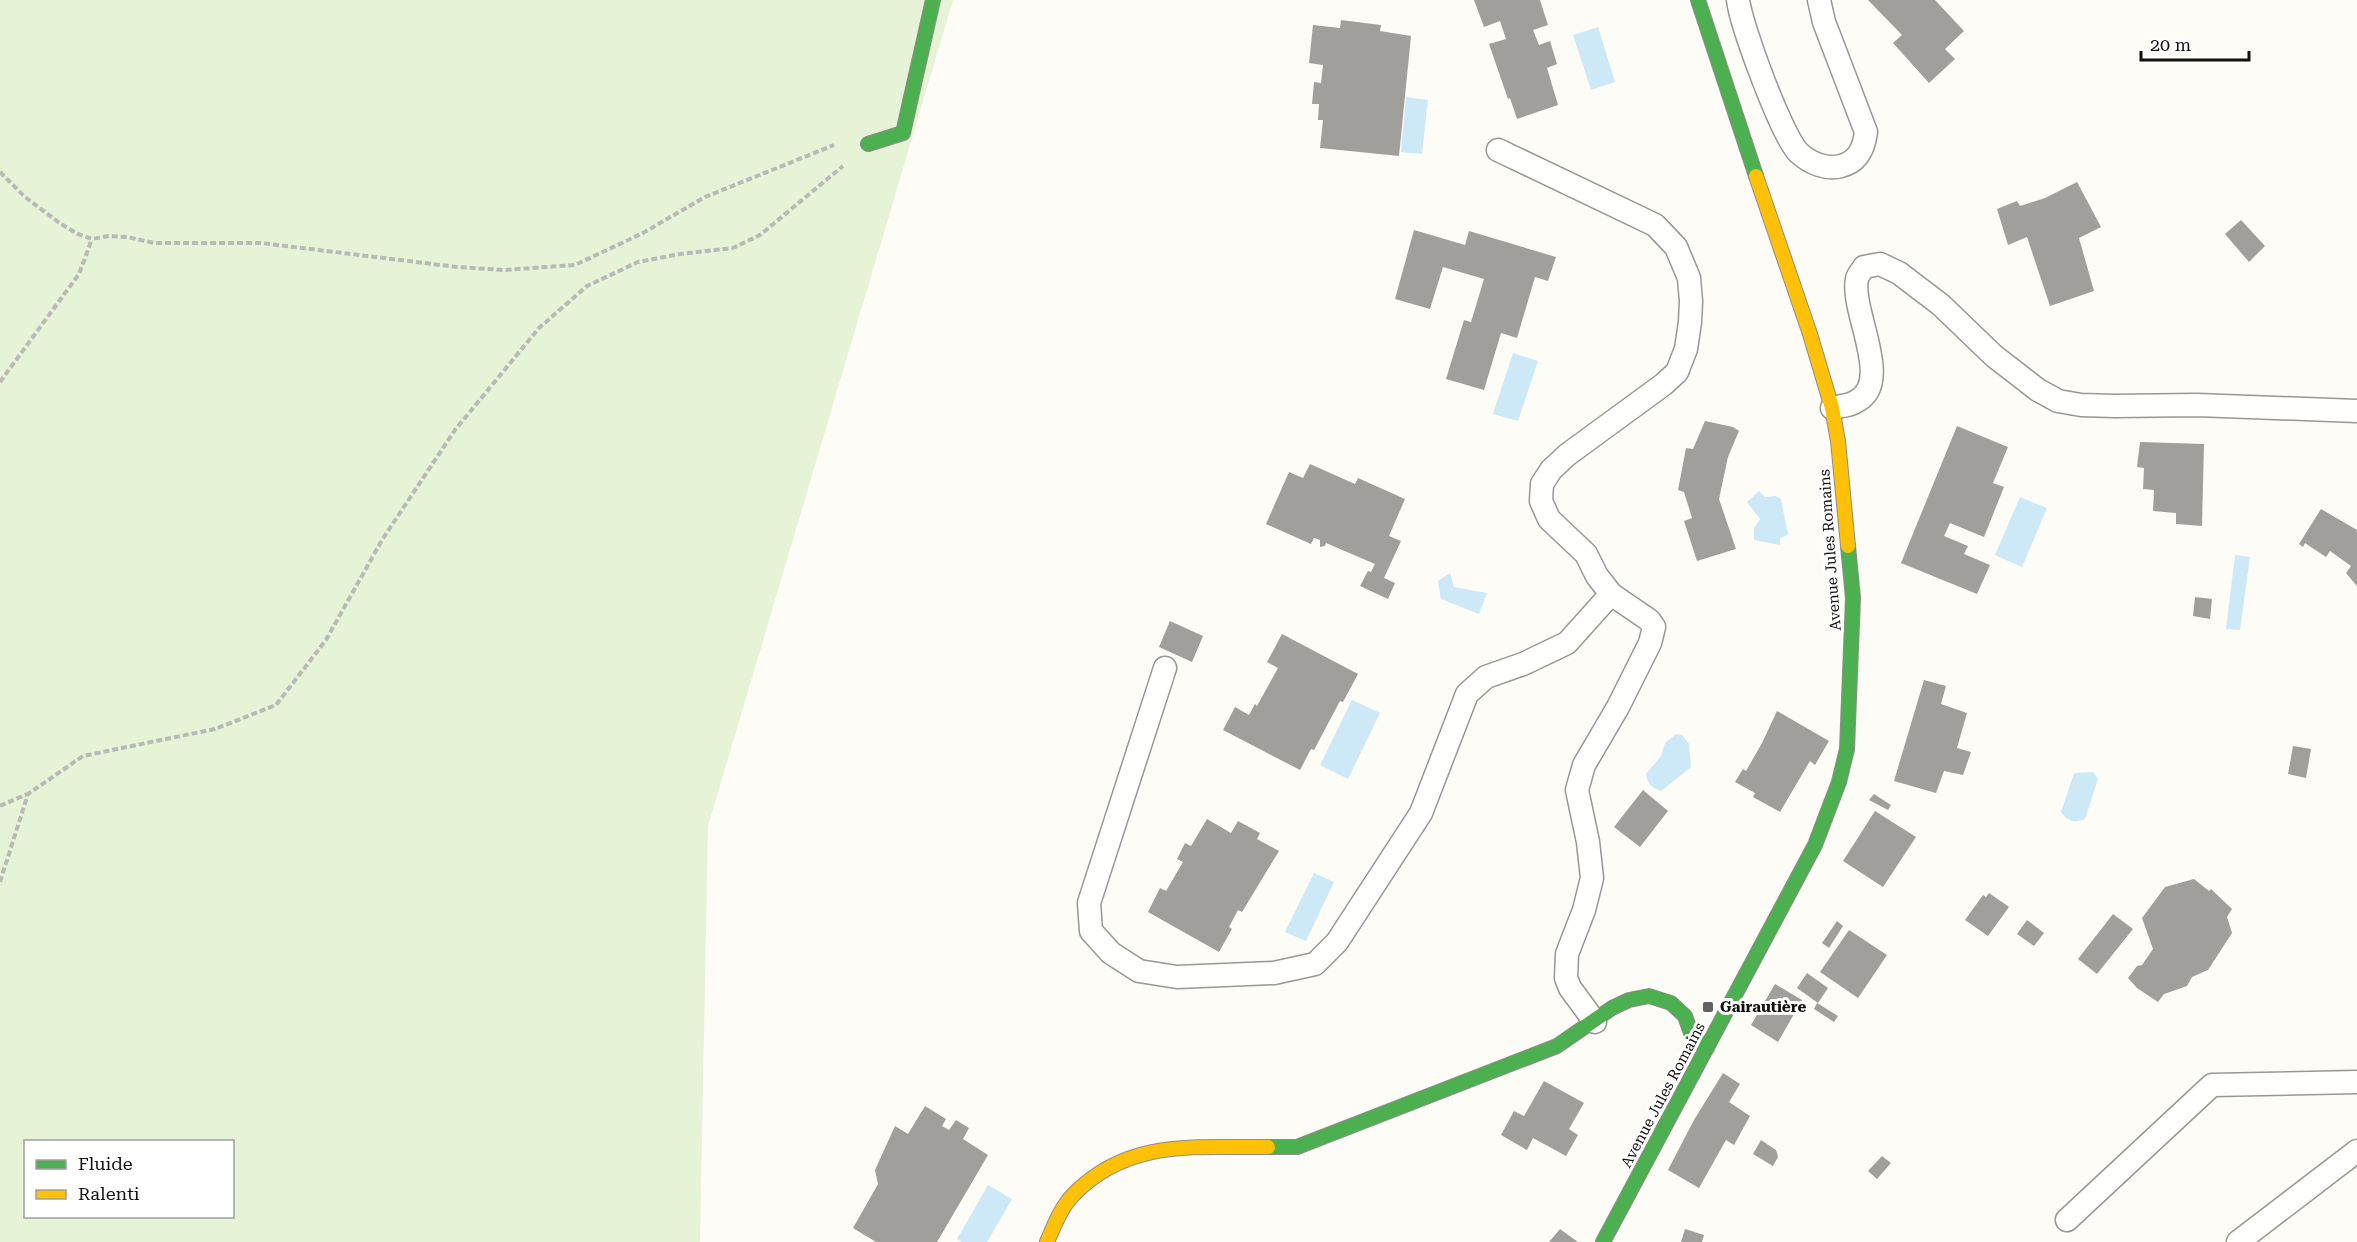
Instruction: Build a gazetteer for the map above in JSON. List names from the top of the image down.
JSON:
{
  "streets": {
    "street": ["Avenue Jules Romains"]
  },
  "places": {
    "transit": ["Gairautière"]
  },
  "legend": ["Fluide", "Ralenti"],
  "scale_bar": "20 m"
}
